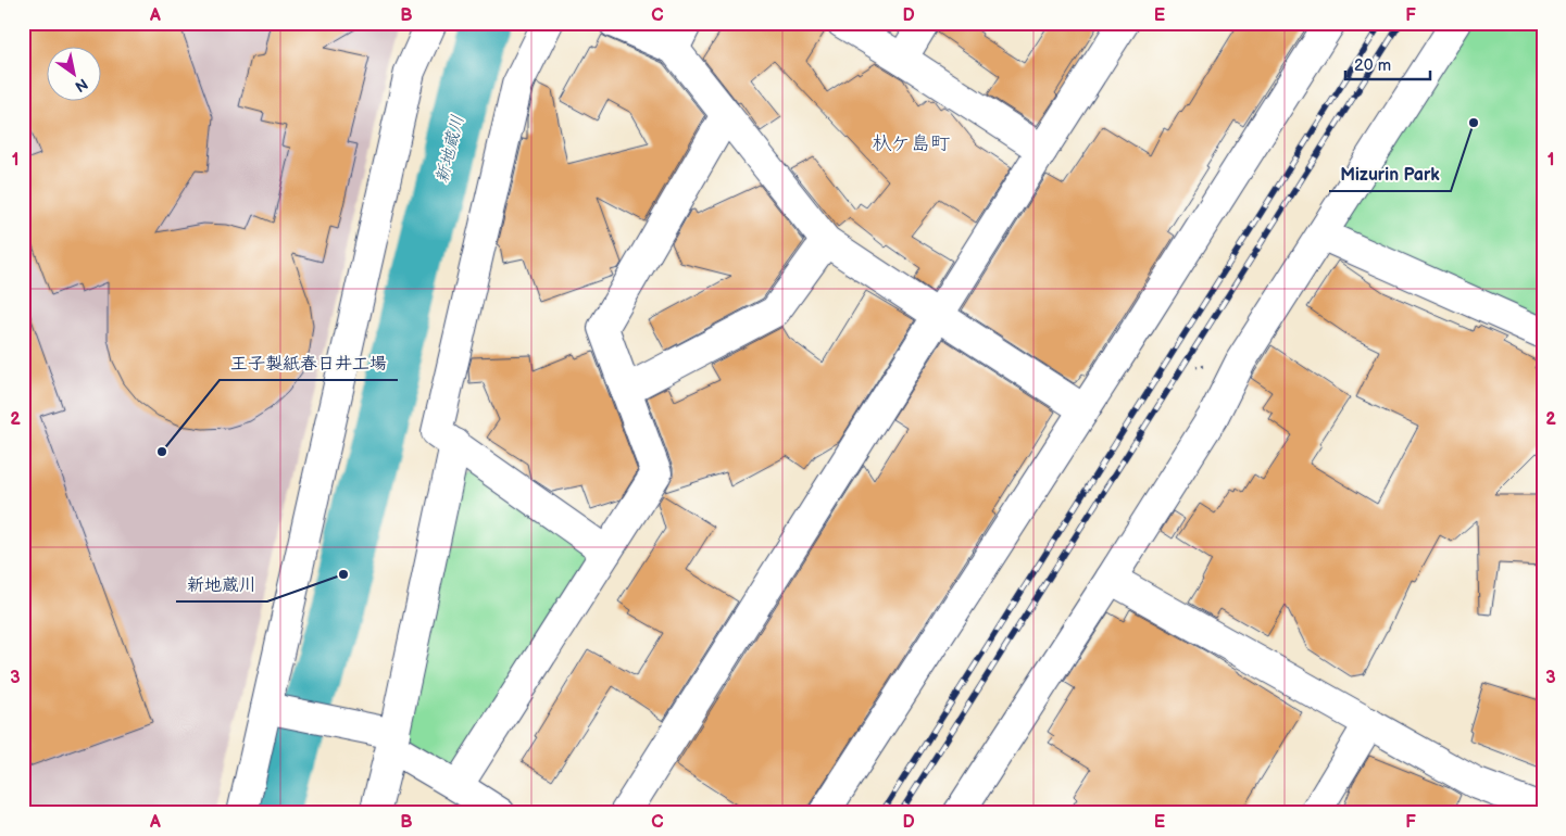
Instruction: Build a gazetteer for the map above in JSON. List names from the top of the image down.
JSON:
{
  "districts": ["杁ケ島町"],
  "water": ["新地蔵川"],
  "places": ["Mizurin Park", "王子製紙春日井工場", "新地蔵川"],
  "scale_bar": "20 m",
  "north": "bottom right",
  "grid": {
    "columns": [
      "A",
      "B",
      "C",
      "D",
      "E",
      "F"
    ],
    "rows": ["1", "2", "3"]
  }
}
